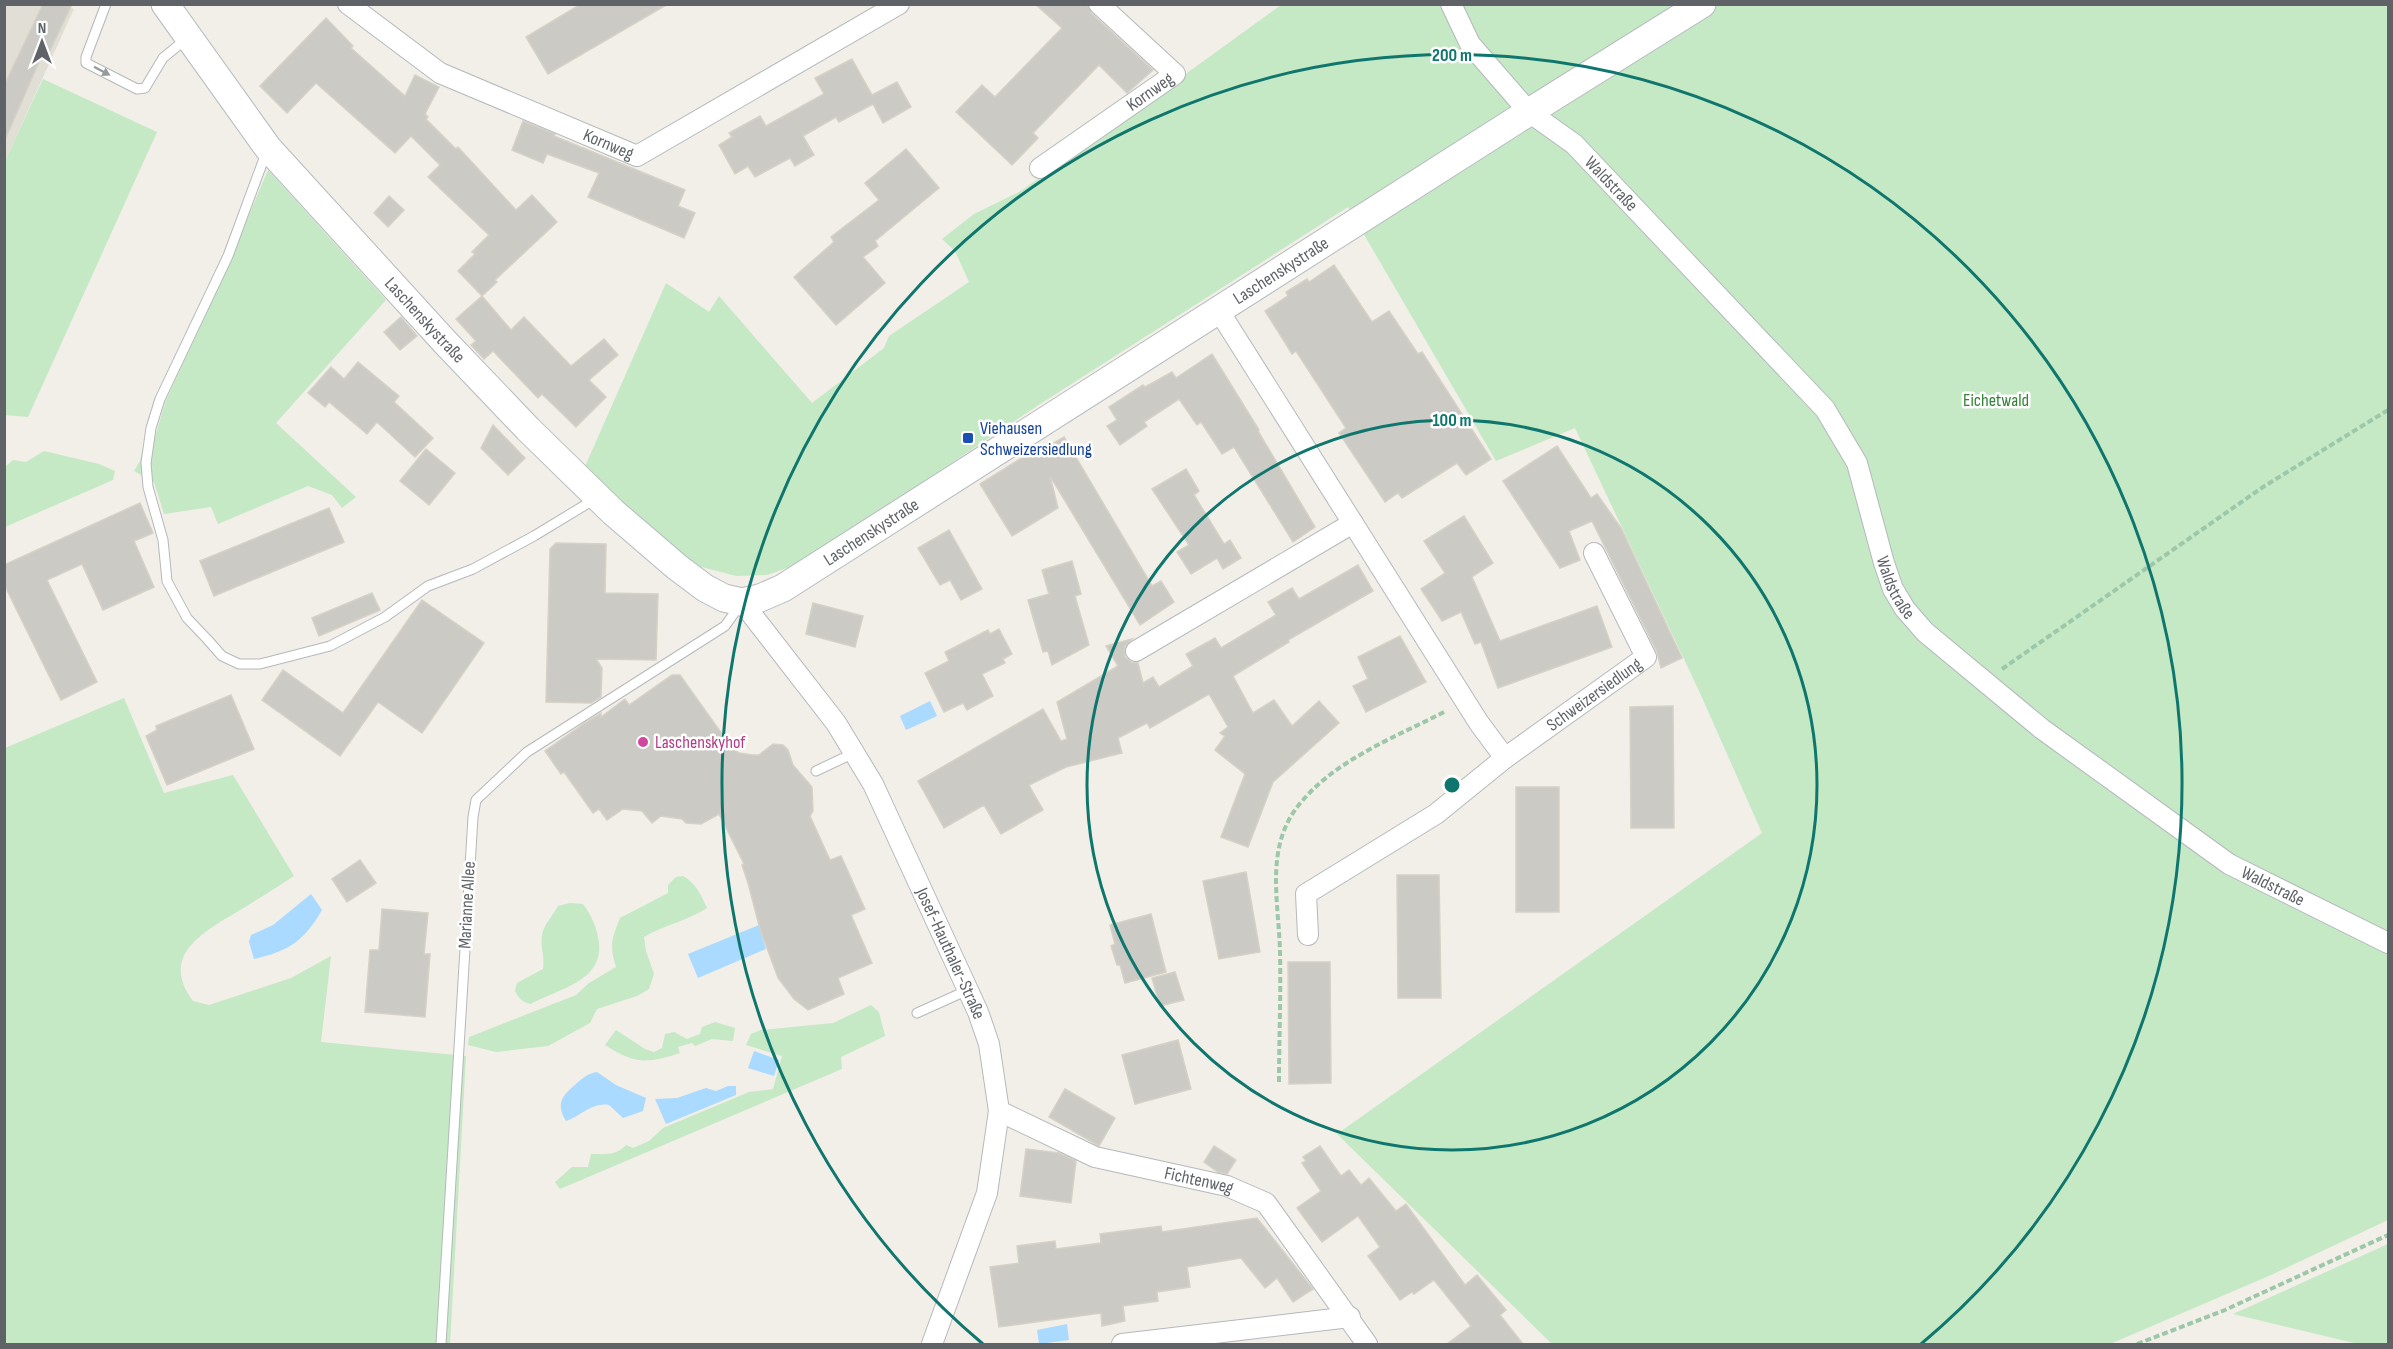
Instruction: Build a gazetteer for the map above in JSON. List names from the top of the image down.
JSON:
{
  "streets": {
    "street": [
      "Kornweg",
      "Waldstraße",
      "Laschenskystraße",
      "Schweizersiedlung",
      "Josef-Hauthaler-Straße",
      "Fichtenweg"
    ],
    "lane": ["Marianne Allee"]
  },
  "crossings": [
    ["Waldstraße", "Laschenskystraße"],
    ["Laschenskystraße", "Marianne Allee"],
    ["Laschenskystraße", "Josef-Hauthaler-Straße"],
    ["Marianne Allee", "Josef-Hauthaler-Straße"],
    ["Josef-Hauthaler-Straße", "Fichtenweg"]
  ],
  "parks": ["Eichetwald"],
  "places": {
    "transit": ["Viehausen Schweizersiedlung"],
    "other": ["Laschenskyhof"]
  },
  "north": "top",
  "rings": ["200 m", "100 m"]
}
